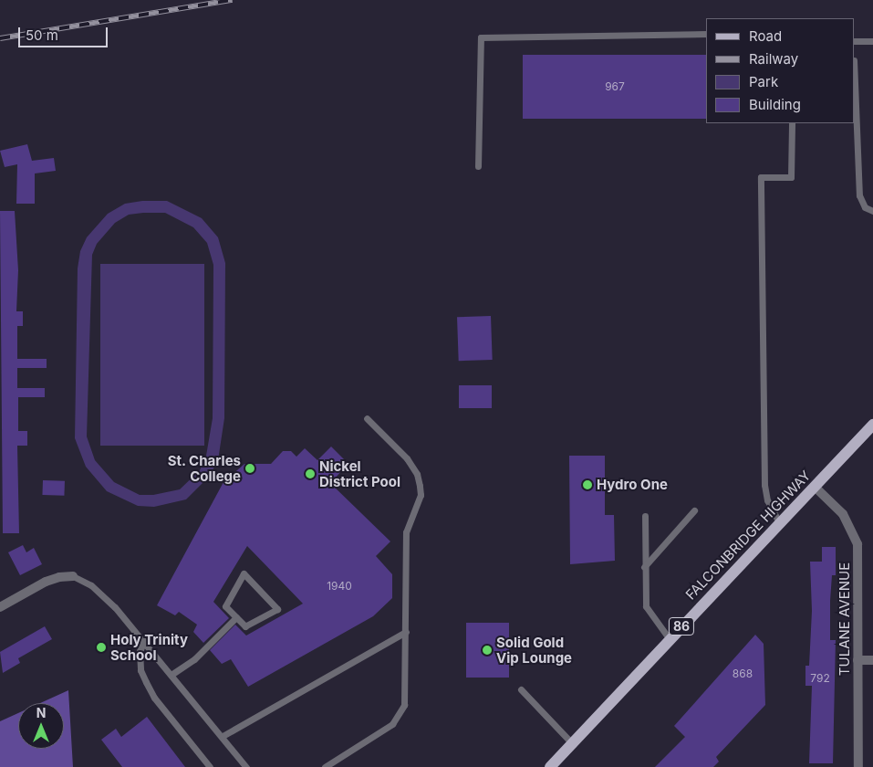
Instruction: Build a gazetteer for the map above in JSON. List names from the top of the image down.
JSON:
{
  "streets": {
    "main road": ["FALCONBRIDGE HIGHWAY", "86"],
    "street": ["TULANE AVENUE"]
  },
  "crossings": [
    ["FALCONBRIDGE HIGHWAY", "TULANE AVENUE"]
  ],
  "places": [
    "St. Charles College",
    "Nickel District Pool",
    "Hydro One",
    "Holy Trinity School",
    "Solid Gold Vip Lounge"
  ],
  "house_numbers": [
    "967",
    "1940",
    "868",
    "792"
  ],
  "legend": [
    "Road",
    "Railway",
    "Park",
    "Building"
  ],
  "scale_bar": "50 m",
  "north": "top"
}
